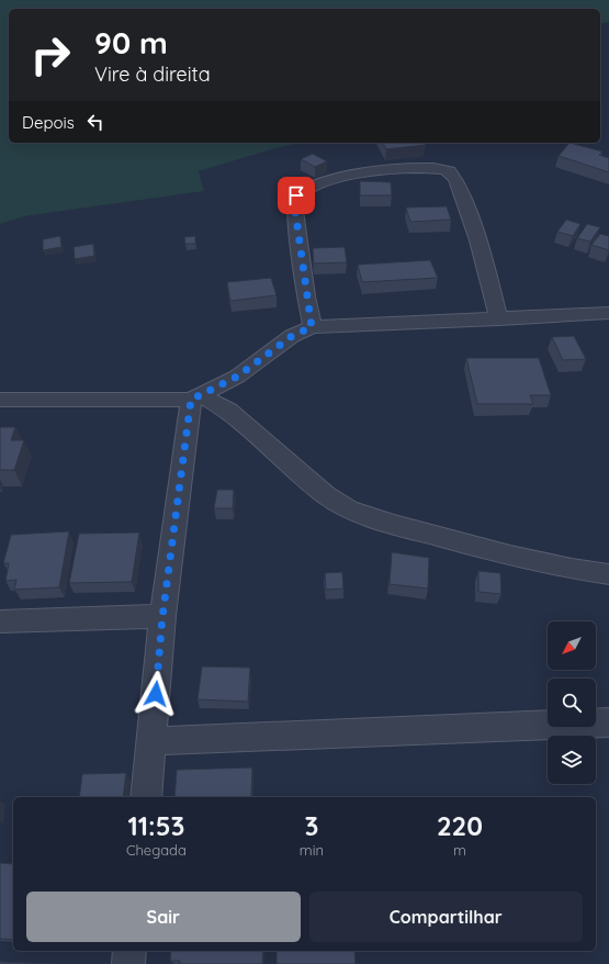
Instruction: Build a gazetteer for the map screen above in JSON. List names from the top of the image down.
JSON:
{
  "north": "bottom left",
  "page": {
    "turn": ["90 m", "Vire à direita"],
    "then": "Depois",
    "eta": [
      "11:53",
      "Chegada",
      "3",
      "min",
      "220",
      "m"
    ],
    "buttons": ["Sair", "Compartilhar"]
  }
}
